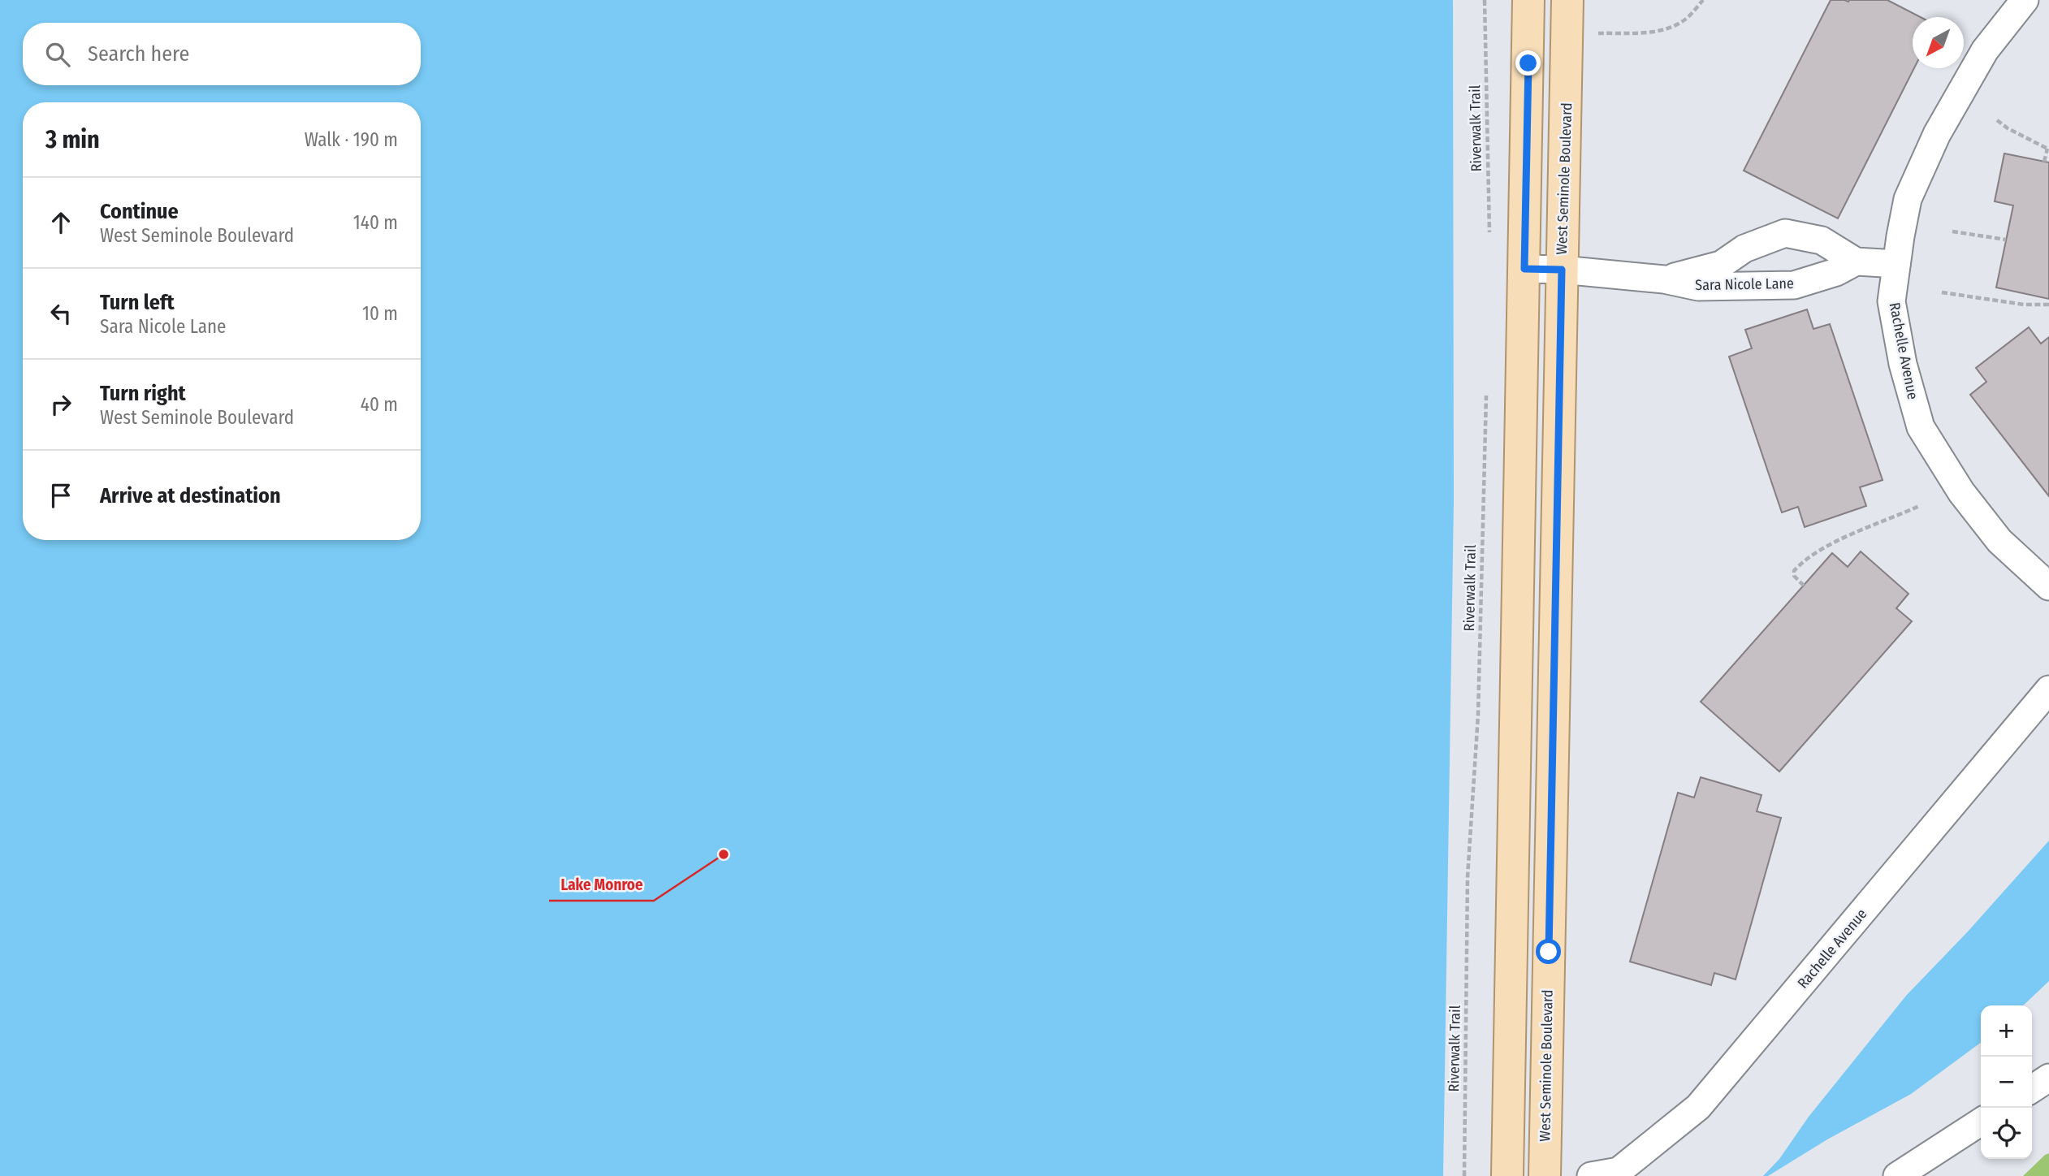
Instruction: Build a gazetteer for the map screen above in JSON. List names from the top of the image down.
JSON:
{
  "streets": {
    "main road": ["West Seminole Boulevard"],
    "street": ["Sara Nicole Lane", "Rachelle Avenue"],
    "path": ["Riverwalk Trail"]
  },
  "crossings": [
    ["West Seminole Boulevard", "Sara Nicole Lane"],
    ["Sara Nicole Lane", "Rachelle Avenue"]
  ],
  "places": ["Lake Monroe"],
  "north": "bottom left",
  "page": {
    "search": "Search here",
    "heading": ["3 min", "Walk · 190 m"],
    "list": [
      ["Continue", "West Seminole Boulevard", "140 m"],
      ["Turn left", "Sara Nicole Lane", "10 m"],
      ["Turn right", "West Seminole Boulevard", "40 m"],
      "Arrive at destination"
    ],
    "map_buttons": ["+", "−"]
  }
}
